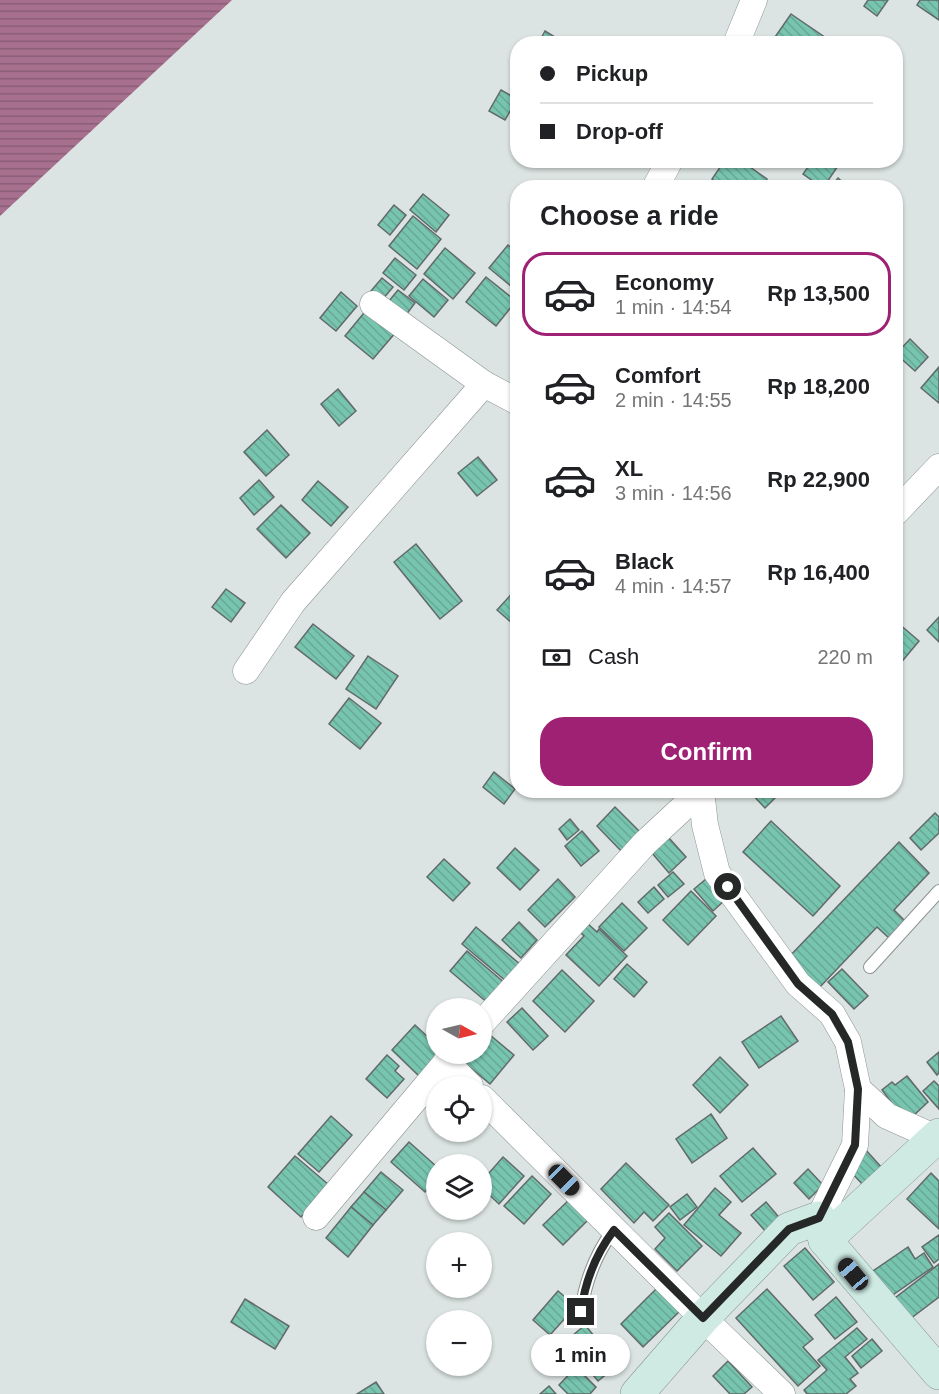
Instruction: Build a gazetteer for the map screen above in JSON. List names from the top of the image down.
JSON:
{
  "north": "right",
  "page": {
    "banner": ["Pickup", "Drop-off"],
    "heading": "Choose a ride",
    "list": [
      {
        "name": "Economy",
        "note": "1 min · 14:54",
        "value": "Rp 13,500"
      },
      {
        "name": "Comfort",
        "note": "2 min · 14:55",
        "value": "Rp 18,200"
      },
      {
        "name": "XL",
        "note": "3 min · 14:56",
        "value": "Rp 22,900"
      },
      {
        "name": "Black",
        "note": "4 min · 14:57",
        "value": "Rp 16,400"
      }
    ],
    "pay": ["Cash", "220 m"],
    "buttons": "Confirm",
    "map_buttons": ["+", "−"],
    "bubble": "1 min"
  }
}
